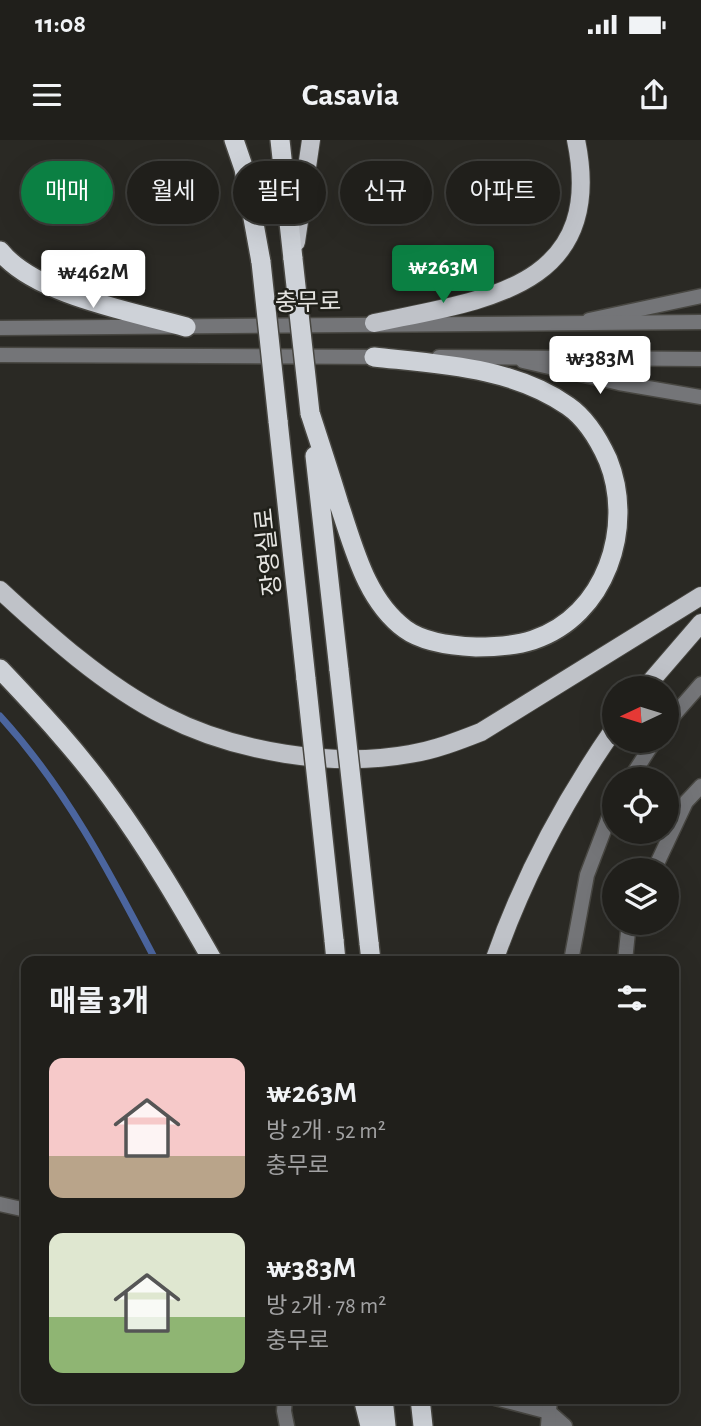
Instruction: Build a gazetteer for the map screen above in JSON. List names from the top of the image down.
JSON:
{
  "streets": {
    "highway": ["장영실로"],
    "street": ["충무로"]
  },
  "north": "left",
  "page": {
    "status": "11:08",
    "header": "Casavia",
    "chip": [
      "매매",
      "월세",
      "필터",
      "신규",
      "아파트"
    ],
    "price": ["₩263M", "₩462M", "₩383M"],
    "heading": "매물 3개",
    "list": [
      {
        "name": "₩263M",
        "note": "방 2개 · 52 m² · 충무로"
      },
      {
        "name": "₩383M",
        "note": "방 2개 · 78 m² · 충무로"
      }
    ]
  }
}
